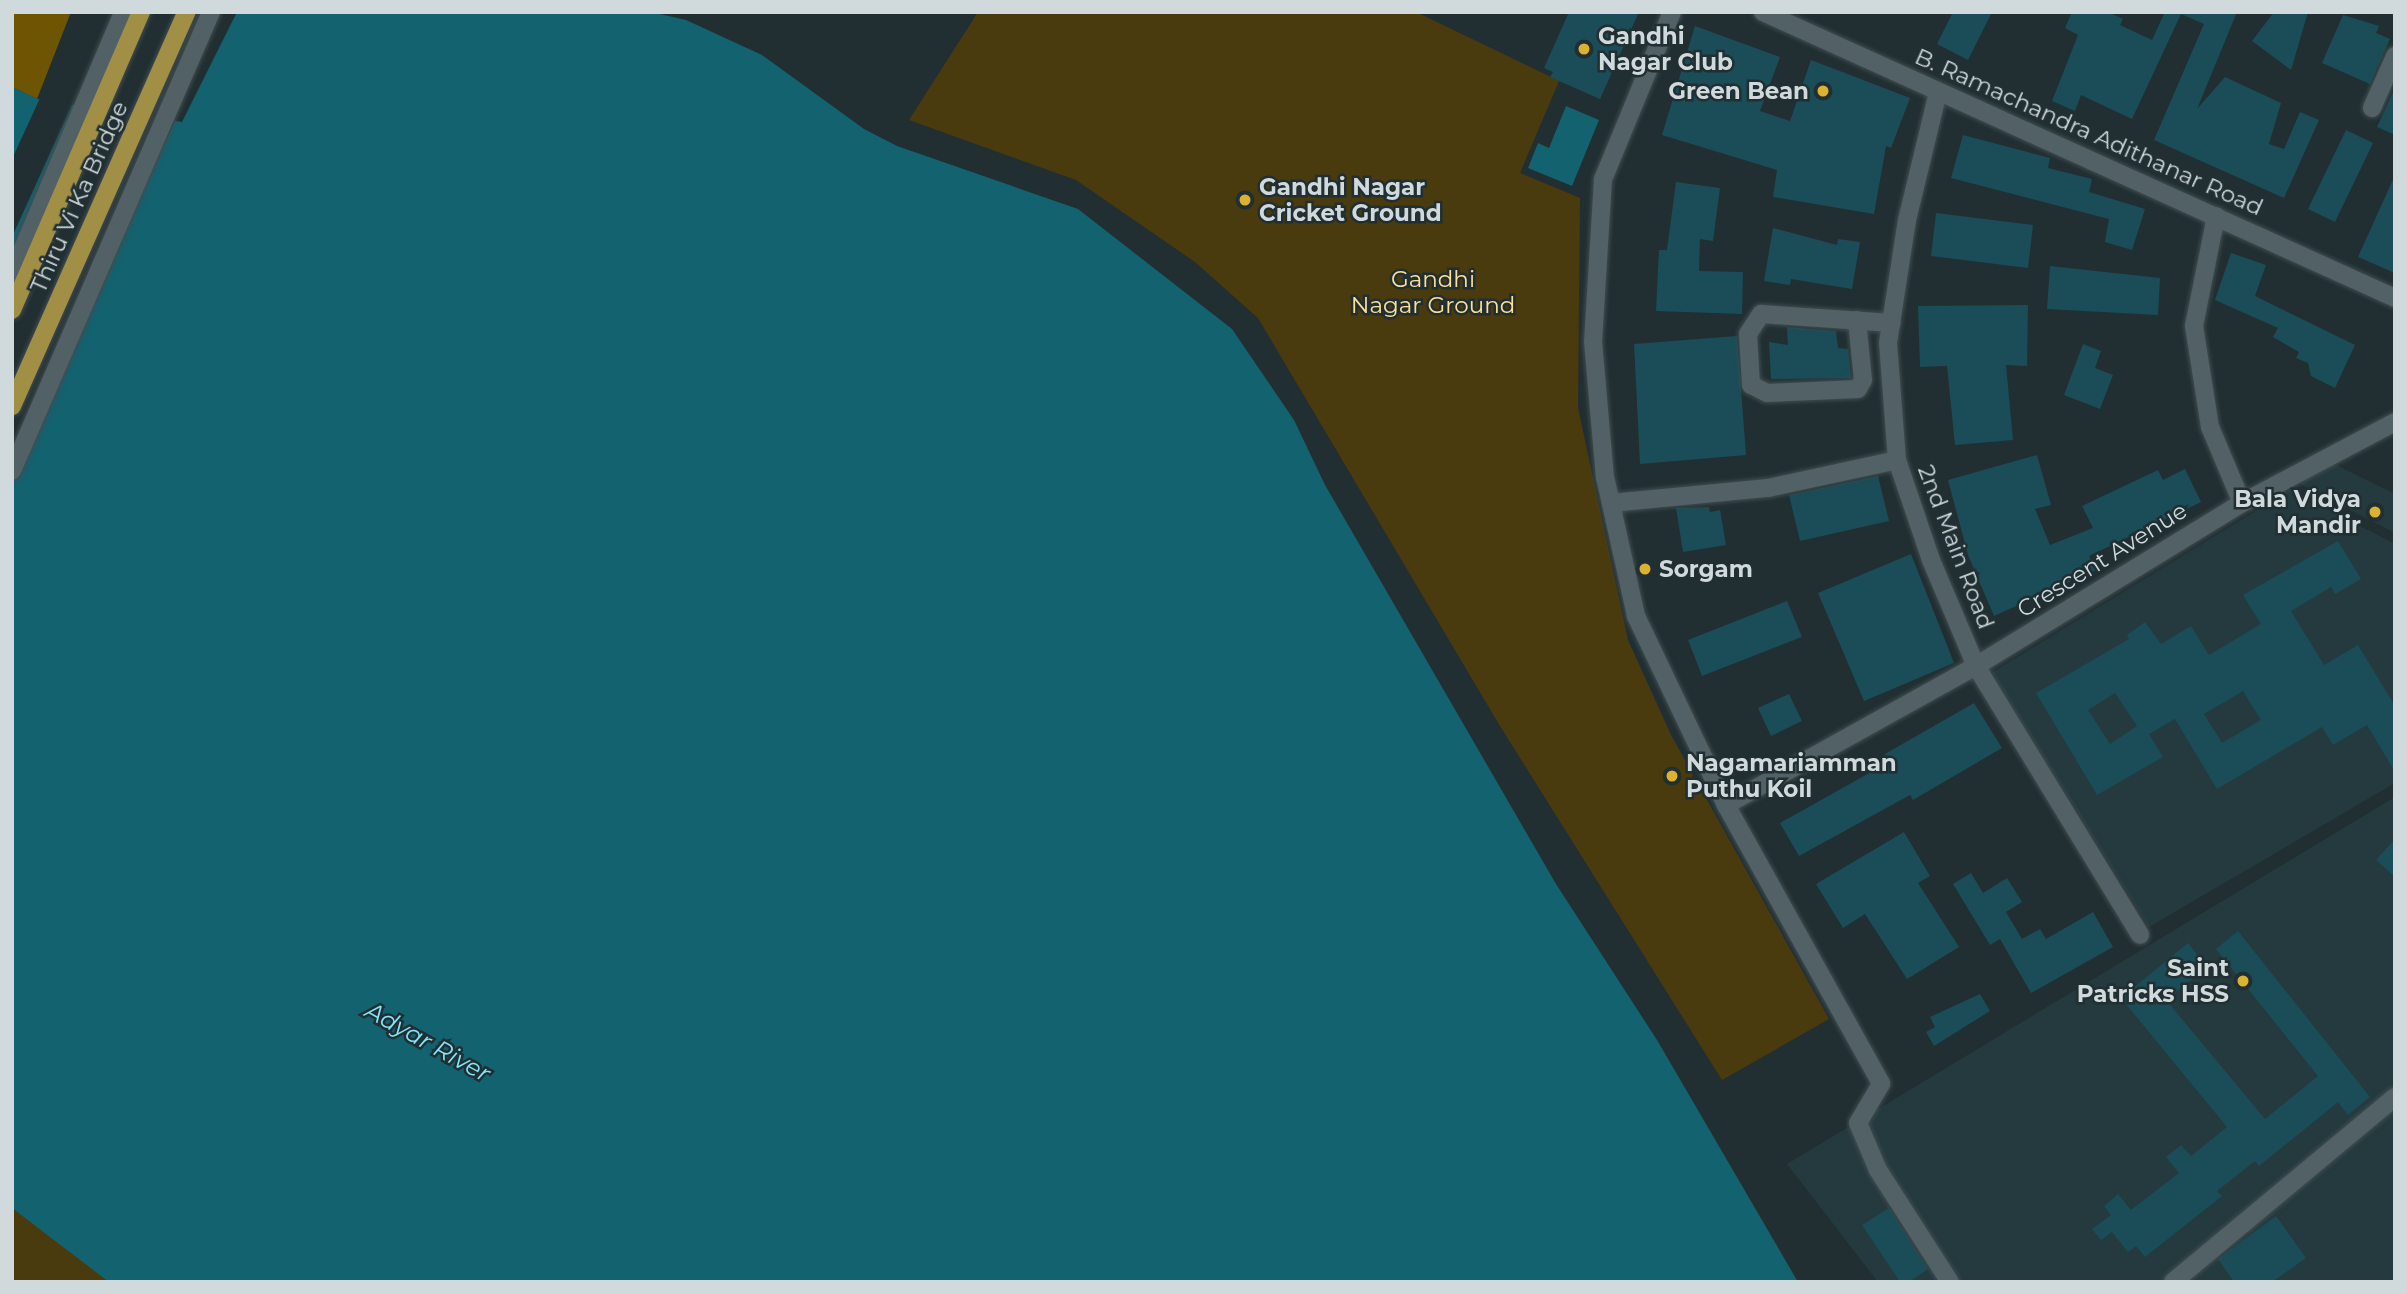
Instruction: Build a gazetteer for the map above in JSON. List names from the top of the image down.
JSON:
{
  "streets": {
    "main road": ["Thiru Vi Ka Bridge"],
    "street": ["B. Ramachandra Adithanar Road", "2nd Main Road", "Crescent Avenue"]
  },
  "crossings": [
    ["B. Ramachandra Adithanar Road", "2nd Main Road"],
    ["2nd Main Road", "Crescent Avenue"]
  ],
  "water": ["Adyar River"],
  "parks": ["Gandhi Nagar Ground"],
  "places": [
    "Gandhi Nagar Club",
    "Green Bean",
    "Gandhi Nagar Cricket Ground",
    "Bala Vidya Mandir",
    "Sorgam",
    "Nagamariamman Puthu Koil",
    "Saint Patricks HSS"
  ]
}
